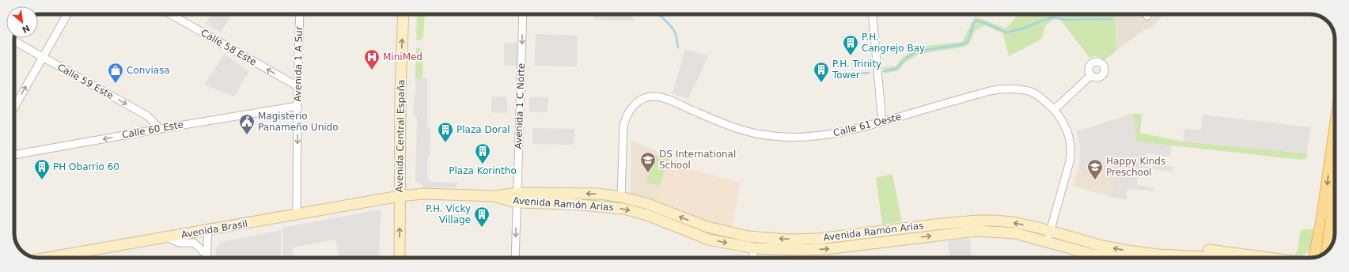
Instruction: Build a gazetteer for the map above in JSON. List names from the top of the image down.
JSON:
{
  "streets": {
    "main road": ["Avenida Central España", "Avenida Ramón Arias", "Avenida Brasil"],
    "street": [
      "Calle 58 Este",
      "Avenida 1 A Sur",
      "Calle 59 Este",
      "Avenida 1 C Norte",
      "Calle 61 Oeste",
      "Calle 60 Este"
    ]
  },
  "crossings": [
    ["Calle 58 Este", "Avenida 1 A Sur"],
    ["Avenida 1 A Sur", "Calle 60 Este"],
    ["Avenida 1 A Sur", "Avenida Brasil"],
    ["Calle 59 Este", "Calle 60 Este"],
    ["Avenida 1 C Norte", "Avenida Ramón Arias"],
    ["Calle 61 Oeste", "Avenida Ramón Arias"],
    ["Avenida Central España", "Avenida Ramón Arias"],
    ["Avenida Central España", "Avenida Brasil"],
    ["Avenida Ramón Arias", "Avenida Brasil"]
  ],
  "one_way": [
    "Calle 58 Este",
    "Avenida 1 A Sur",
    "Calle 59 Este",
    "Avenida 1 C Norte",
    "Calle 60 Este",
    "Avenida Central España"
  ],
  "places": {
    "building": [
      "P.H. Cangrejo Bay",
      "P.H. Trinity Tower",
      "Plaza Doral",
      "Plaza Korintho",
      "PH Obarrio 60",
      "P.H. Vicky Village"
    ],
    "hospital": ["MiniMed"],
    "shop": ["Conviasa"],
    "public building": ["Magisterio Panameño Unido"],
    "school or university": ["DS International School", "Happy Kinds Preschool"]
  },
  "north": "bottom right"
}
